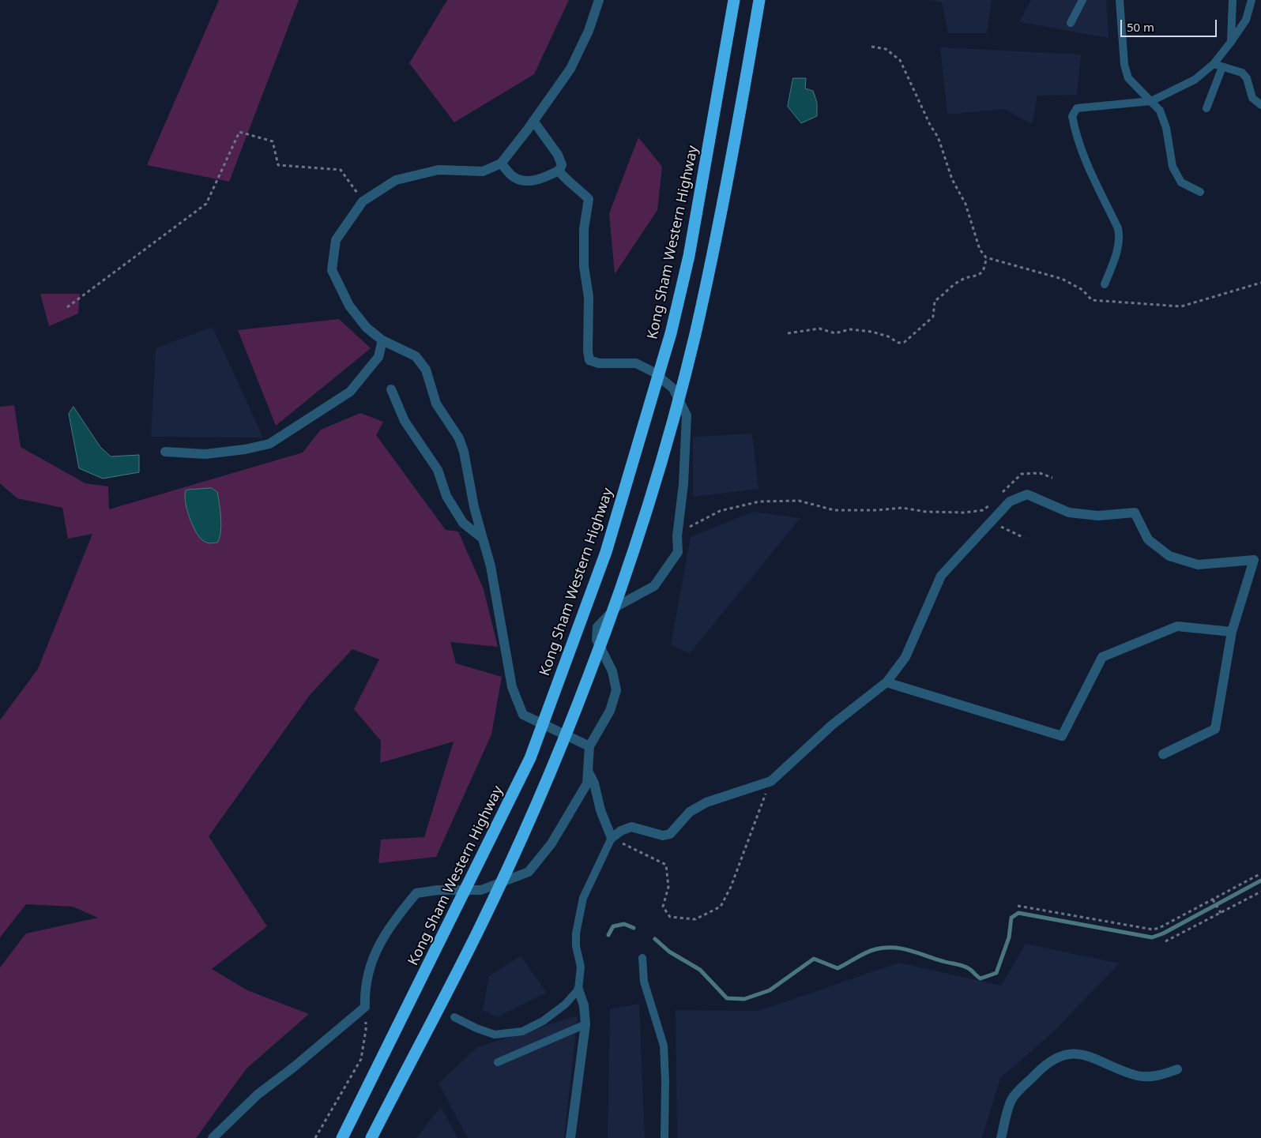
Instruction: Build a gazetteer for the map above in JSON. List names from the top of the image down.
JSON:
{
  "streets": {
    "highway": ["Kong Sham Western Highway"]
  },
  "scale_bar": "50 m"
}
